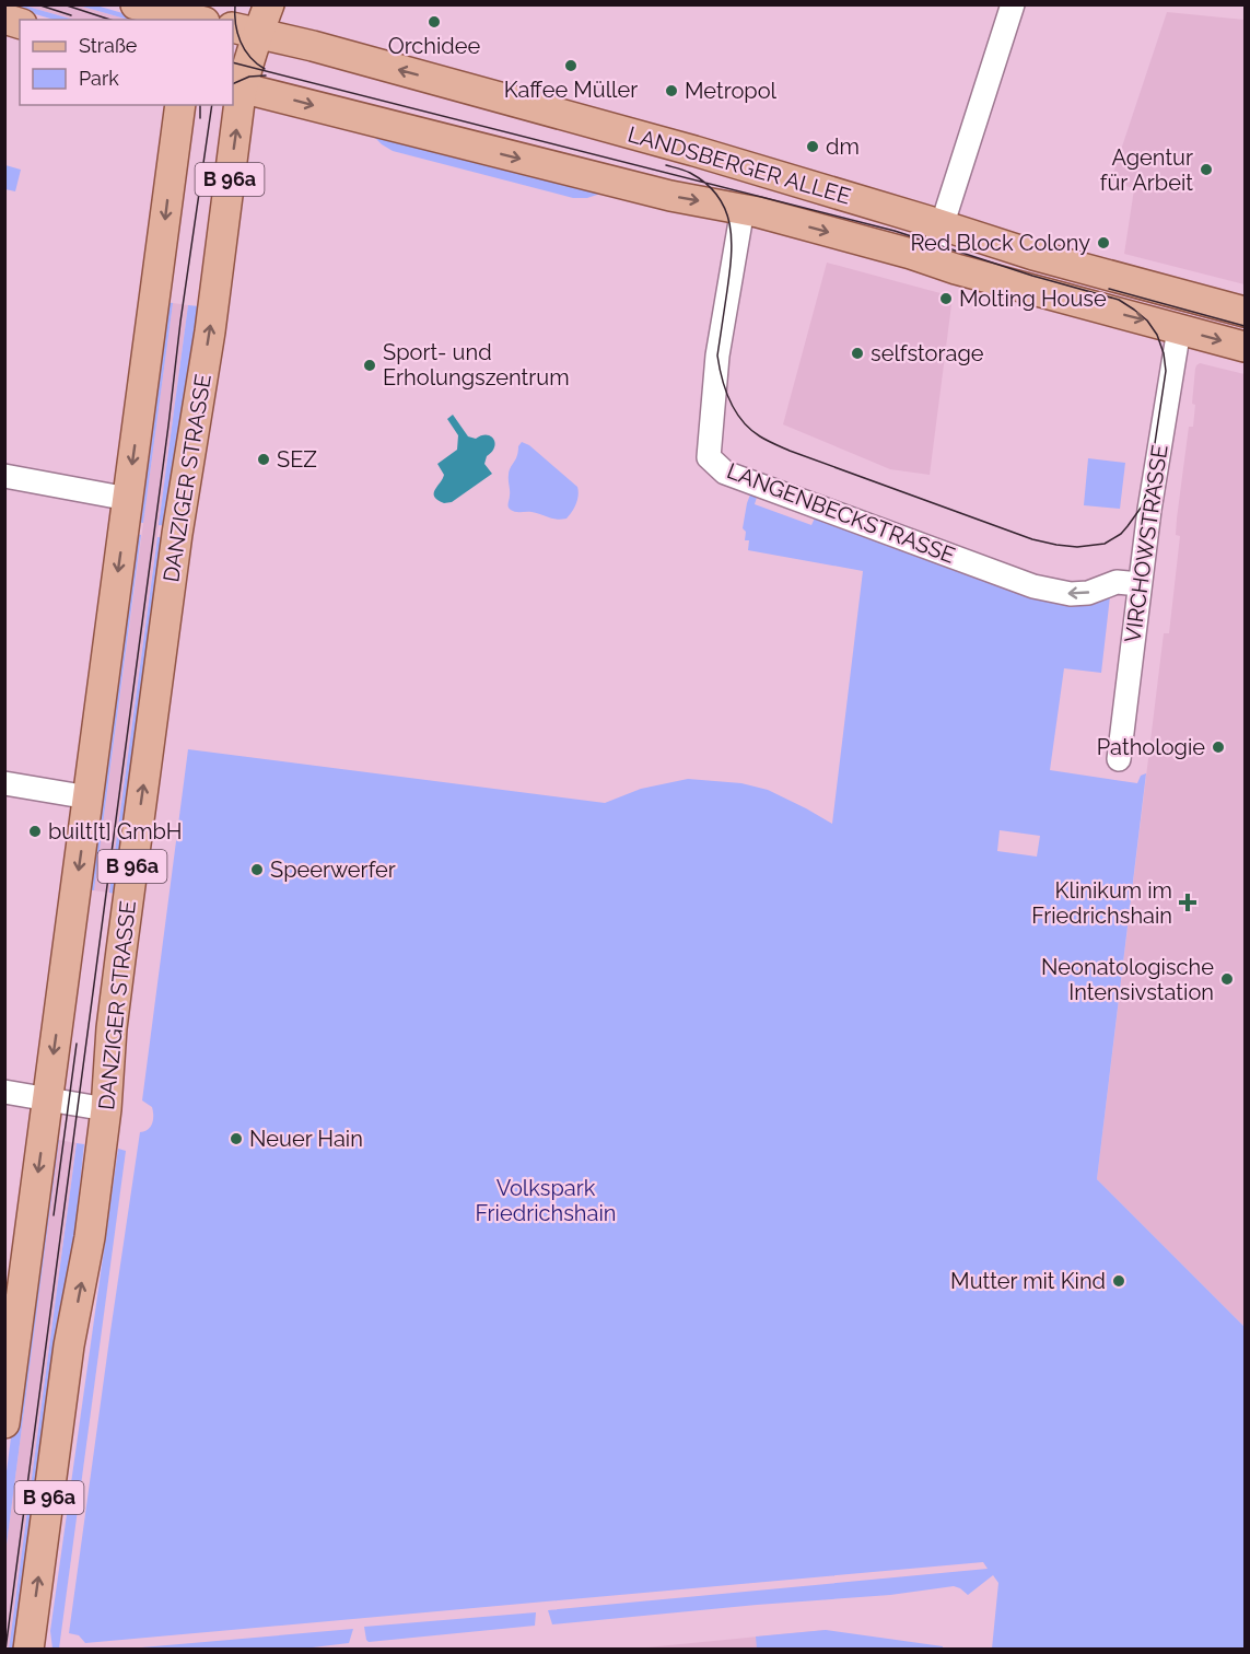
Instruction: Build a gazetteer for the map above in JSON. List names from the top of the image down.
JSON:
{
  "streets": {
    "main road": ["LANDSBERGER ALLEE", "B 96a", "DANZIGER STRASSE"],
    "street": ["LANGENBECKSTRASSE", "VIRCHOWSTRASSE"]
  },
  "crossings": [
    ["LANDSBERGER ALLEE", "B 96a"],
    ["LANDSBERGER ALLEE", "DANZIGER STRASSE"],
    ["LANDSBERGER ALLEE", "LANGENBECKSTRASSE"],
    ["LANDSBERGER ALLEE", "VIRCHOWSTRASSE"],
    ["B 96a", "DANZIGER STRASSE"],
    ["LANGENBECKSTRASSE", "VIRCHOWSTRASSE"]
  ],
  "parks": ["Volkspark Friedrichshain"],
  "places": {
    "other": [
      "Orchidee",
      "Kaffee Müller",
      "Metropol",
      "dm",
      "Agentur für Arbeit",
      "Red Block Colony",
      "Molting House",
      "selfstorage",
      "Sport- und Erholungszentrum",
      "SEZ",
      "Pathologie",
      "built[t] GmbH",
      "Speerwerfer",
      "Neonatologische Intensivstation",
      "Neuer Hain",
      "Mutter mit Kind"
    ],
    "health": ["Klinikum im Friedrichshain"]
  },
  "legend": ["Straße", "Park"]
}
